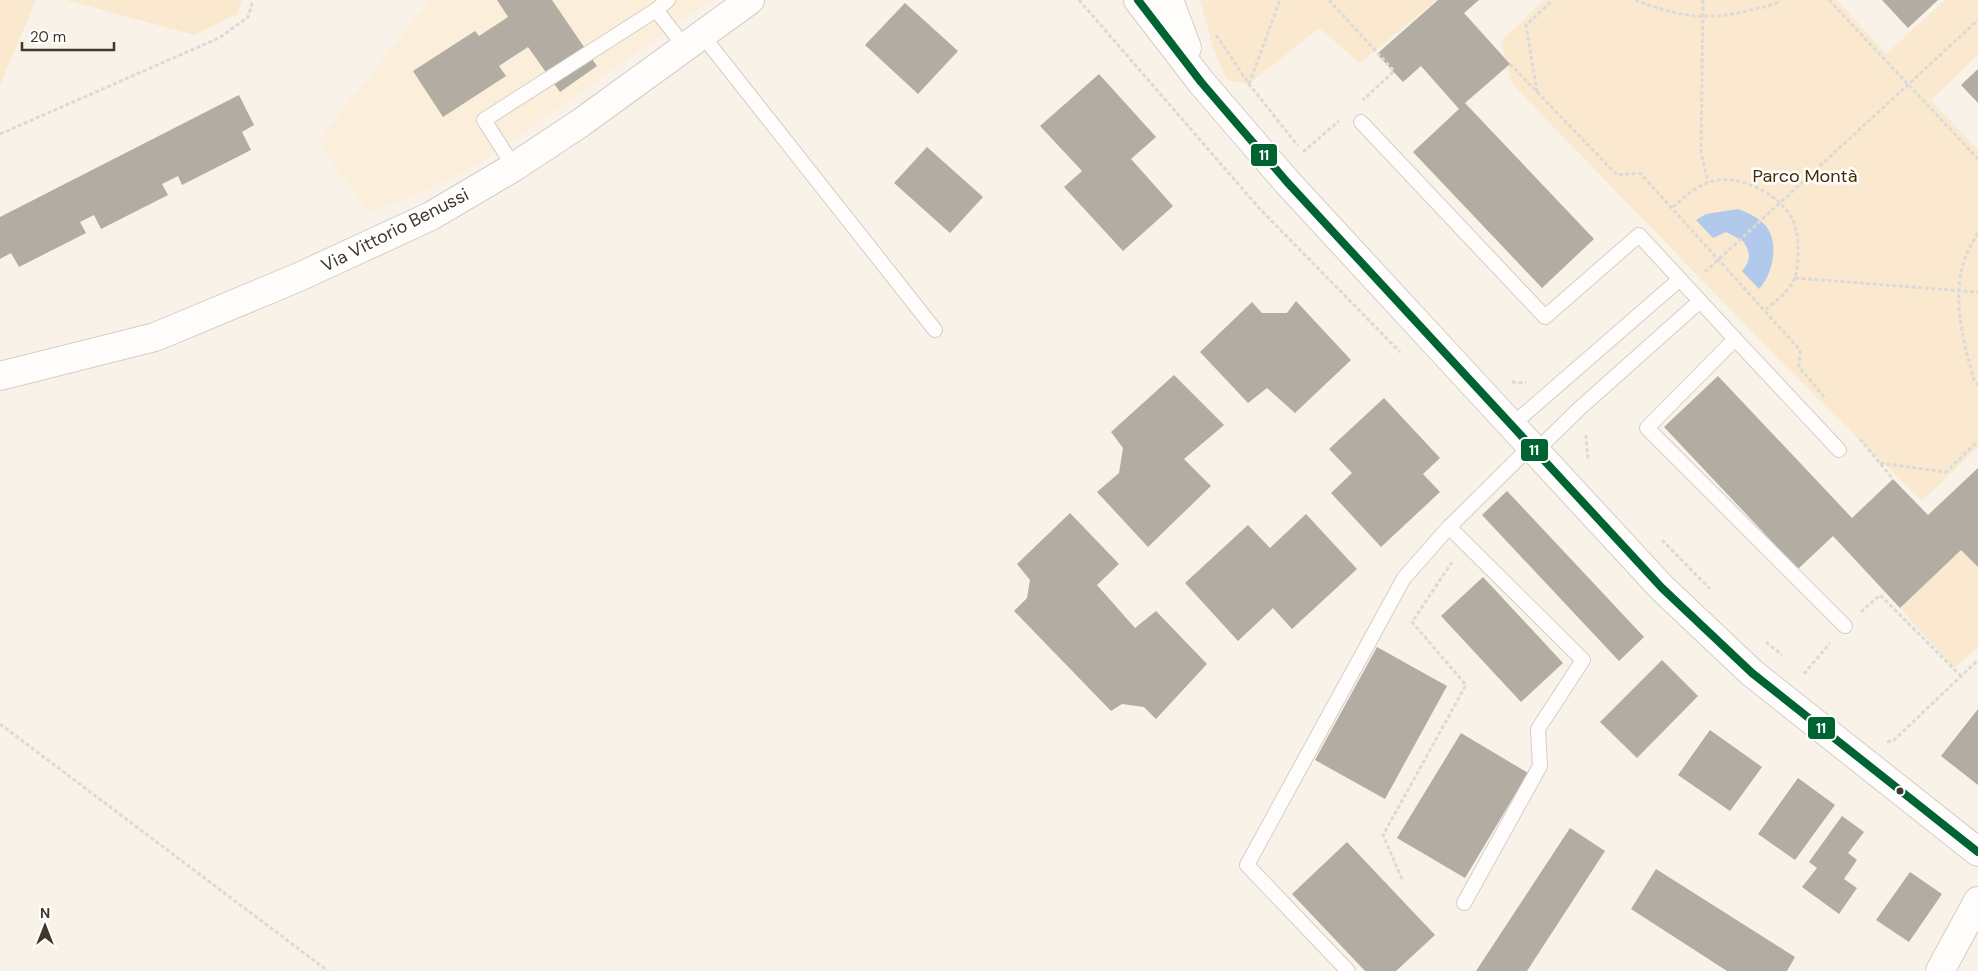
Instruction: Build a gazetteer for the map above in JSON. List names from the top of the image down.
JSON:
{
  "streets": {
    "main road": ["Via Vittorio Benussi"]
  },
  "parks": ["Parco Montà"],
  "lines": ["transit line 11"],
  "scale_bar": "20 m",
  "north": "top"
}
